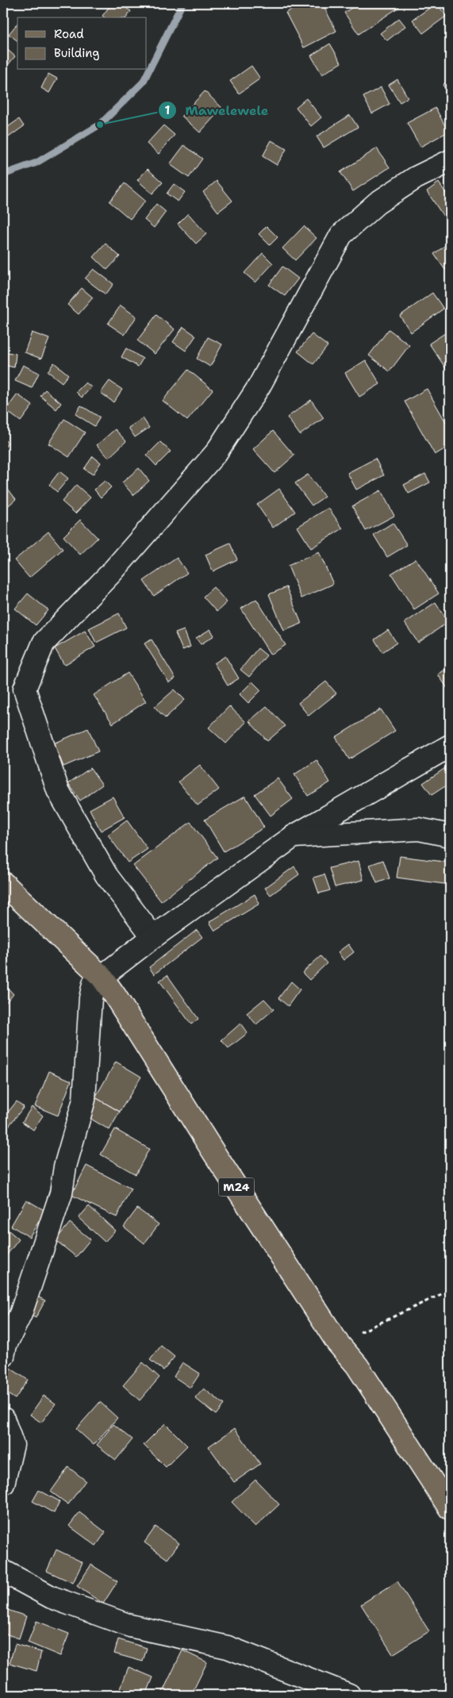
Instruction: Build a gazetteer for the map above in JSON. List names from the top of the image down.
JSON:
{
  "streets": {
    "main road": ["M24"]
  },
  "places": ["Mawelewele"],
  "legend": ["Road", "Building"]
}
